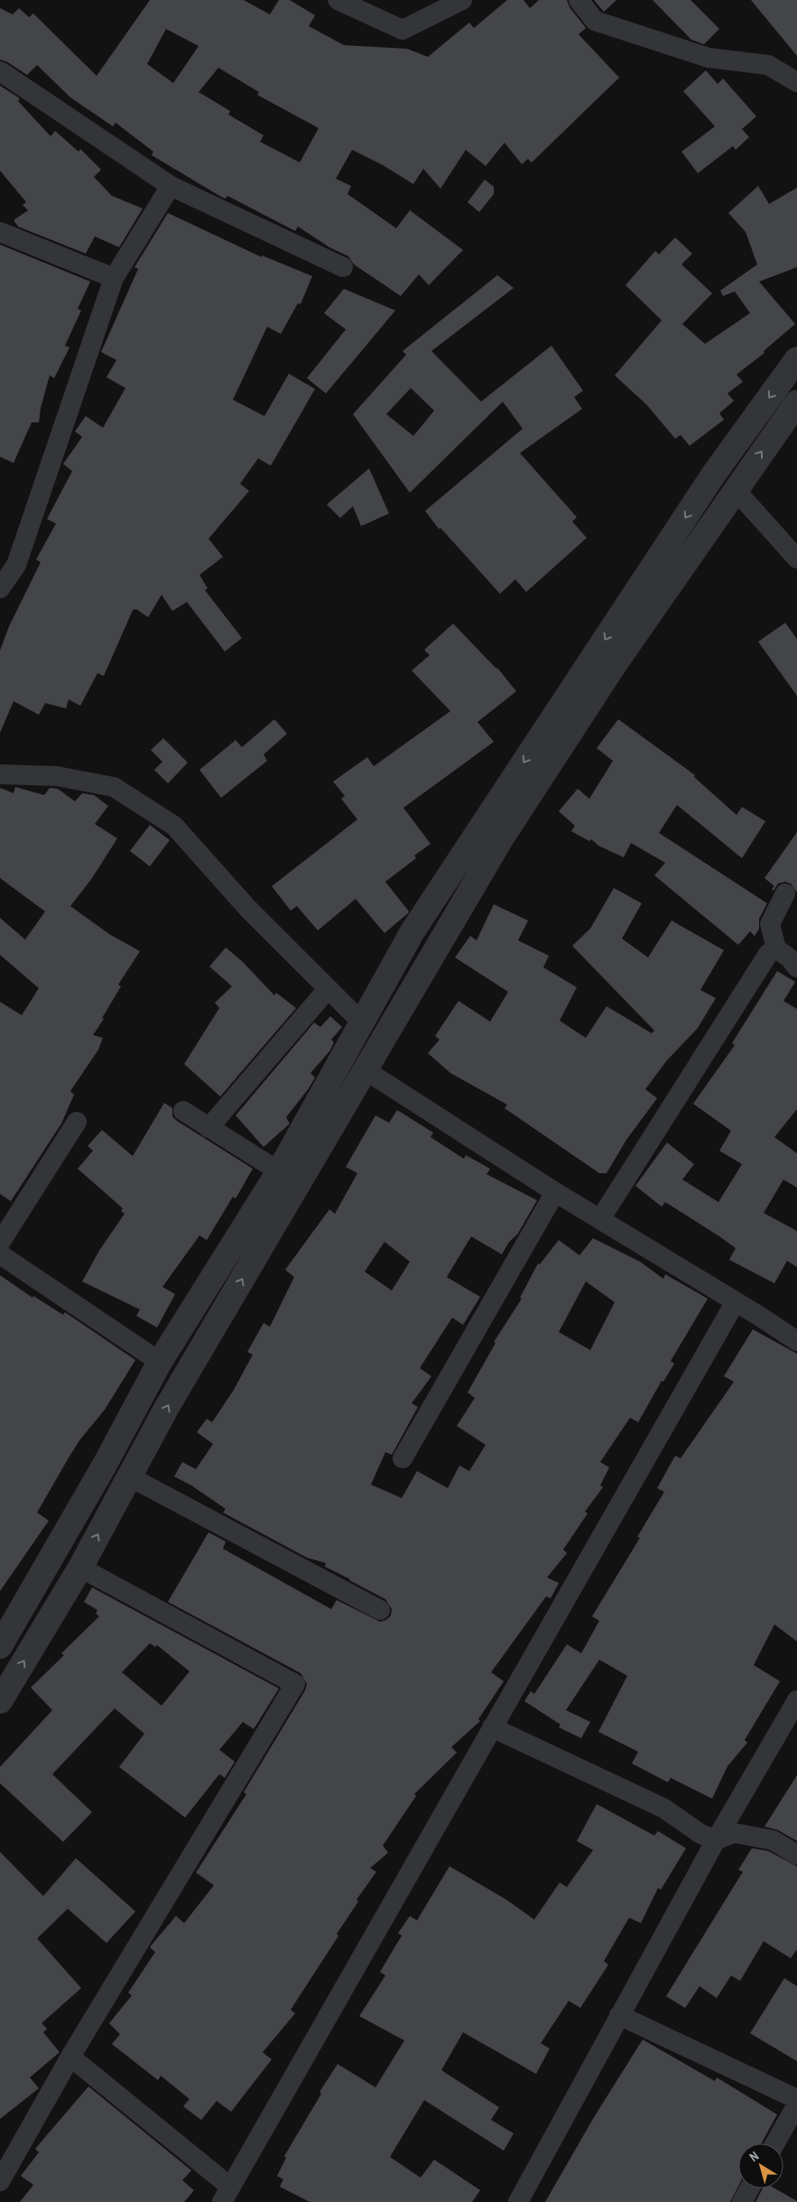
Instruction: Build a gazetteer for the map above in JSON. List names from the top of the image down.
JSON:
{
  "north": "top left"
}
